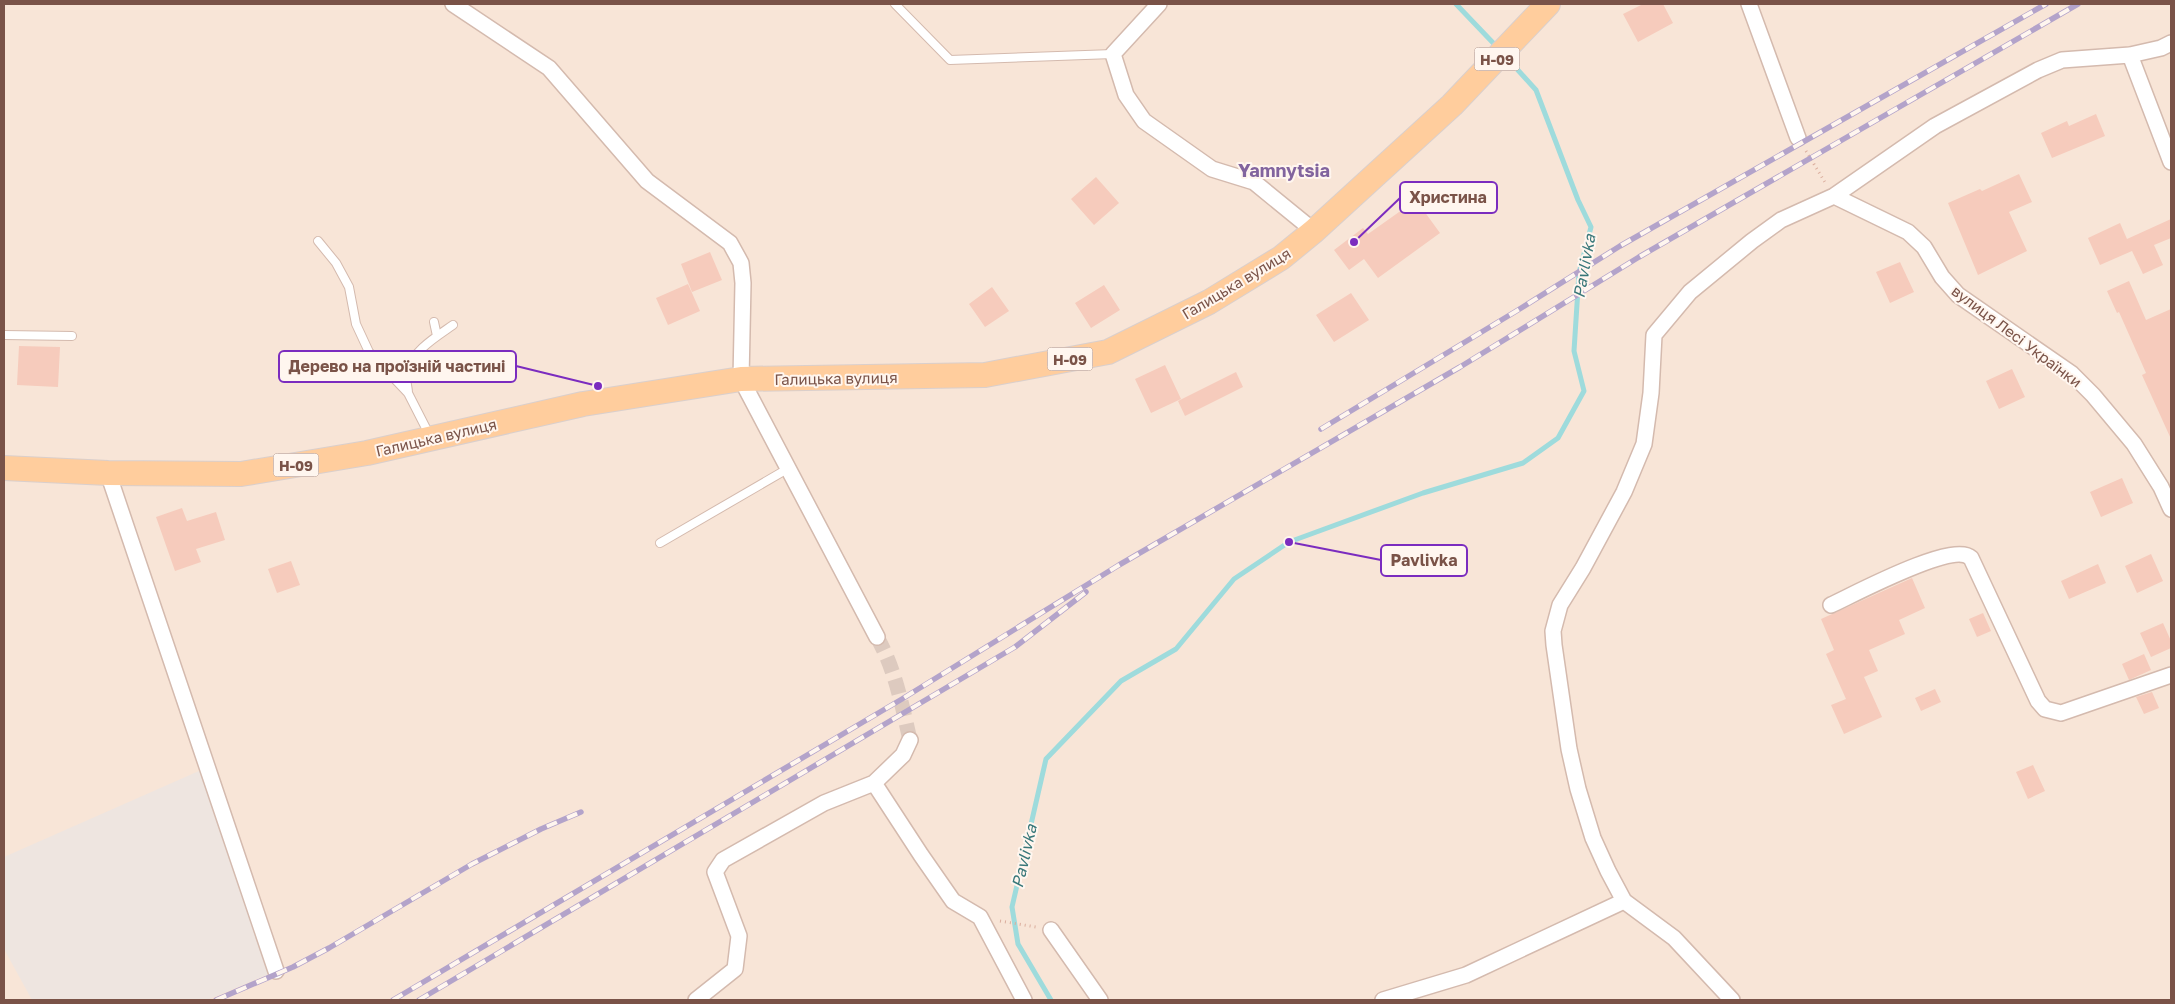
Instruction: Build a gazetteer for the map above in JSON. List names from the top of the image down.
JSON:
{
  "streets": {
    "main road": ["Н-09", "Галицька вулиця"],
    "street": ["вулиця Лесі Українки"]
  },
  "districts": ["Yamnytsia"],
  "water": ["Pavlivka"],
  "places": ["Христина", "Дерево на проїзній частині", "Pavlivka"]
}
